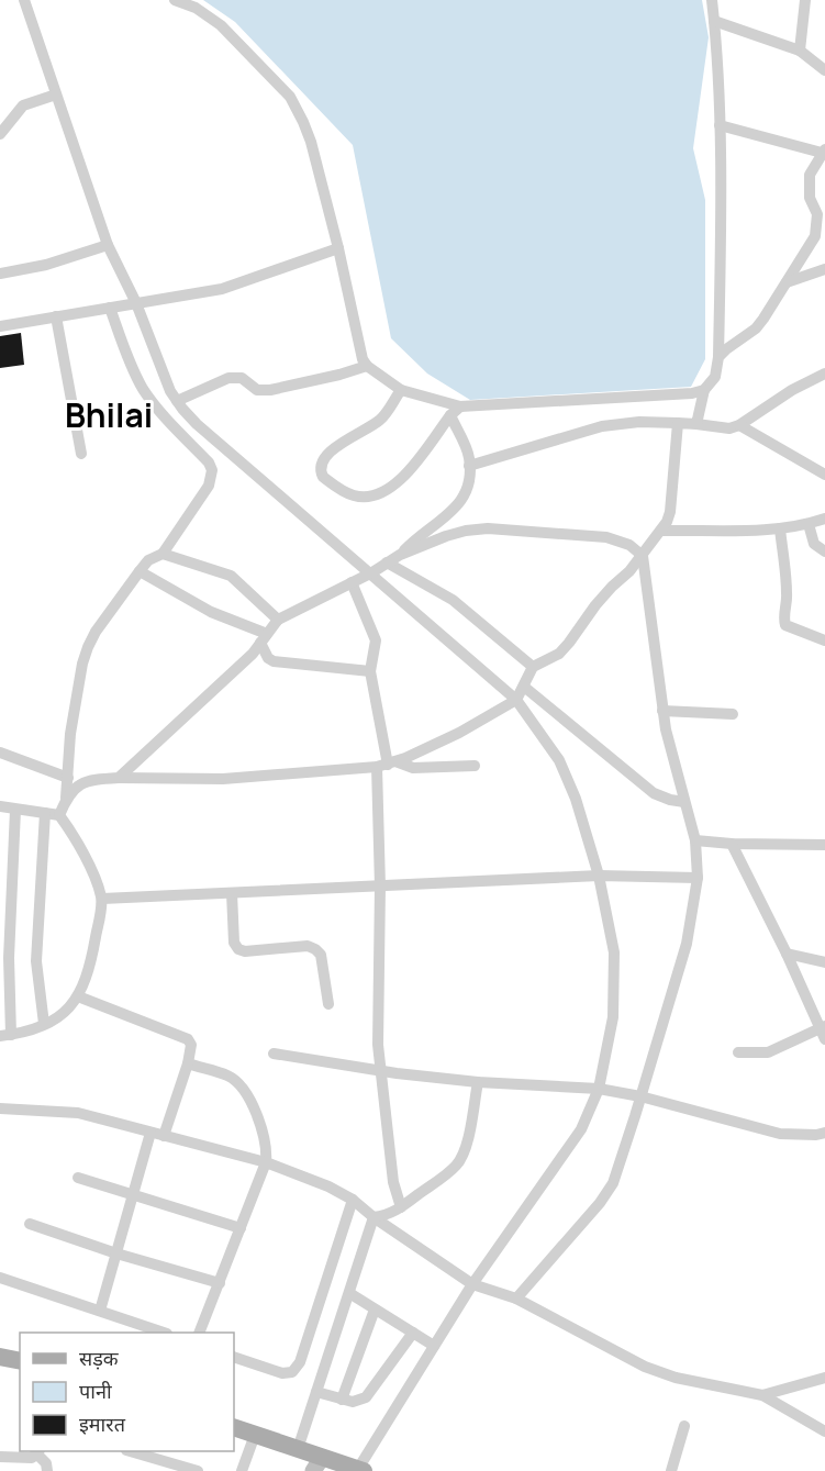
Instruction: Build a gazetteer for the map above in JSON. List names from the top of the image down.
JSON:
{
  "districts": ["Bhilai"],
  "legend": ["सड़क", "पानी", "इमारत"]
}
